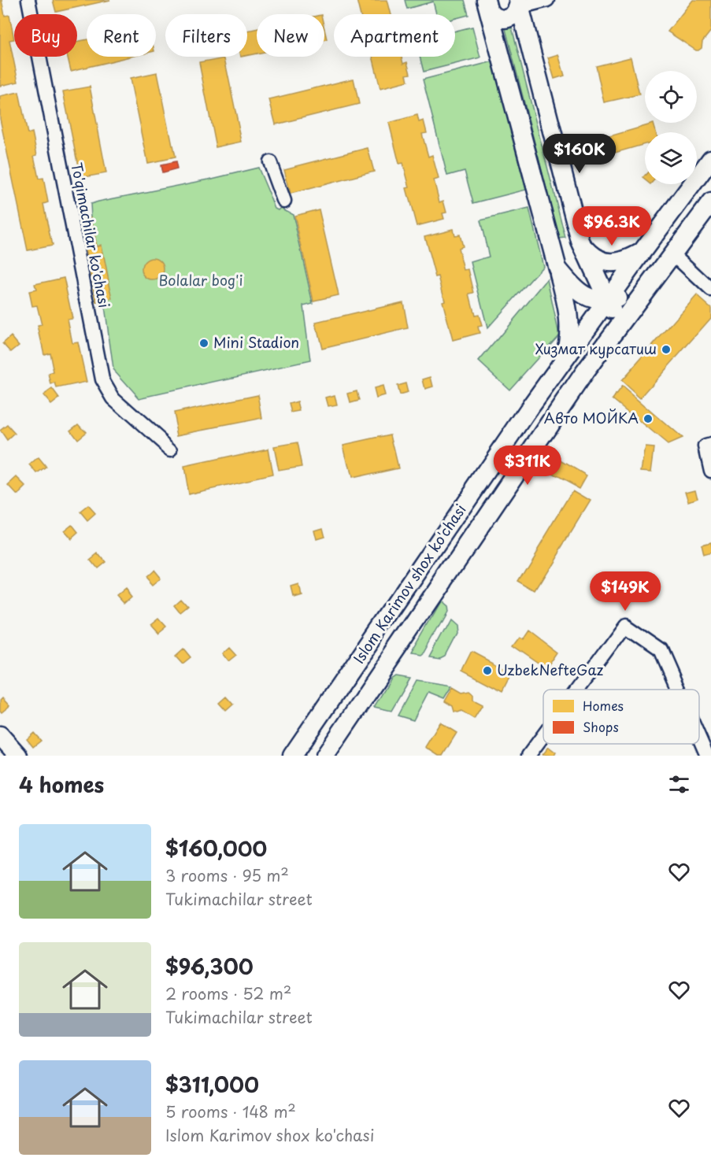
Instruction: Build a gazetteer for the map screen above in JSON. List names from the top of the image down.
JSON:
{
  "streets": {
    "main road": ["Islom Karimov shox ko'chasi"],
    "street": ["To'qimachilar ko'chasi"]
  },
  "parks": ["Bolalar bog'i"],
  "places": [
    "Mini Stadion",
    "Хизмат курсатиш",
    "Авто МОЙКА",
    "UzbekNefteGaz"
  ],
  "legend": ["Homes", "Shops"],
  "page": {
    "chip": [
      "Buy",
      "Rent",
      "Filters",
      "New",
      "Apartment"
    ],
    "price": [
      "$160K",
      "$96.3K",
      "$311K",
      "$149K"
    ],
    "heading": "4 homes",
    "list": [
      {
        "name": "$160,000",
        "note": "3 rooms · 95 m² · Tukimachilar street"
      },
      {
        "name": "$96,300",
        "note": "2 rooms · 52 m² · Tukimachilar street"
      },
      {
        "name": "$311,000",
        "note": "5 rooms · 148 m² · Islom Karimov shox ko'chasi"
      }
    ]
  }
}
